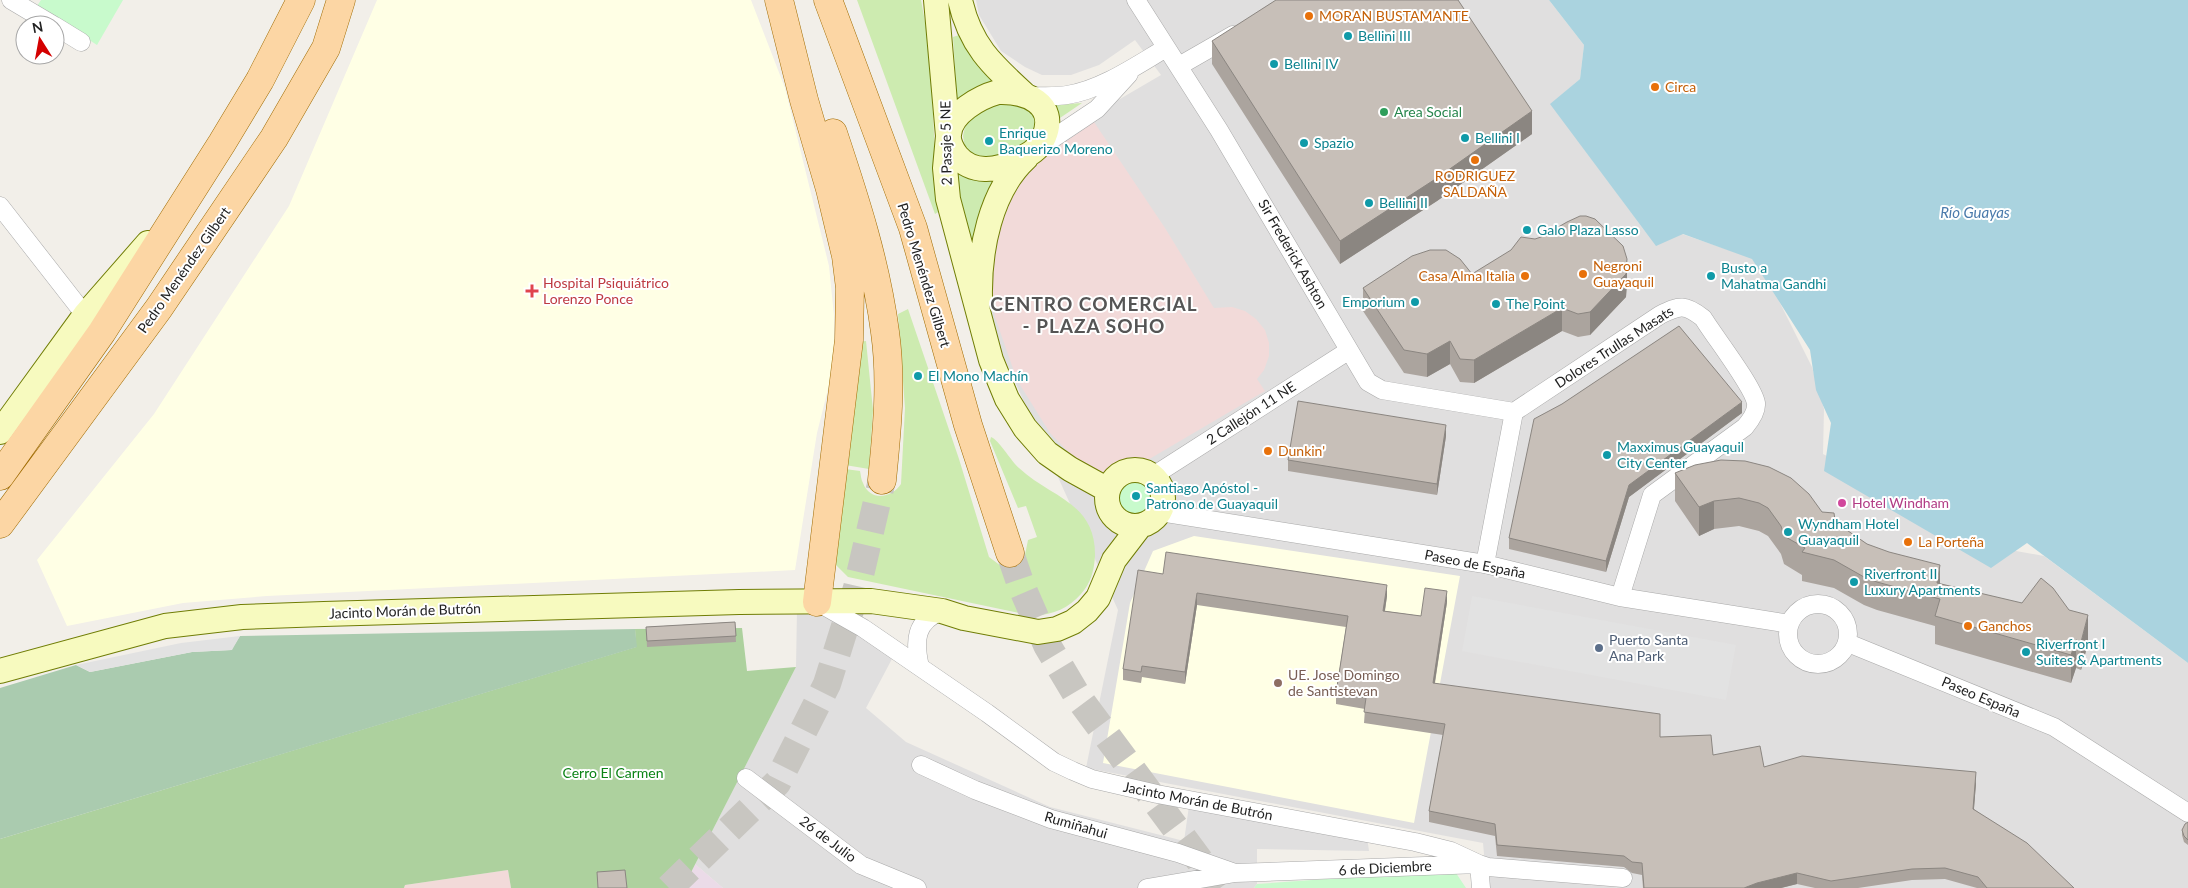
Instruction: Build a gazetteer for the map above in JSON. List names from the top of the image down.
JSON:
{
  "streets": {
    "main road": ["Pedro Menéndez Gilbert"],
    "street": [
      "2 Pasaje 5 NE",
      "Sir Frederick Ashton",
      "Dolores Trullas Masats",
      "2 Callejón 11 NE",
      "Paseo de España",
      "Jacinto Morán de Butrón",
      "Paseo España",
      "Rumiñahui",
      "26 de Julio",
      "6 de Diciembre"
    ]
  },
  "crossings": [
    ["2 Pasaje 5 NE", "2 Callejón 11 NE"],
    ["2 Pasaje 5 NE", "Paseo de España"],
    ["2 Pasaje 5 NE", "Jacinto Morán de Butrón"],
    ["Sir Frederick Ashton", "Dolores Trullas Masats"],
    ["Sir Frederick Ashton", "2 Callejón 11 NE"],
    ["Dolores Trullas Masats", "Paseo de España"],
    ["2 Callejón 11 NE", "Paseo de España"],
    ["2 Callejón 11 NE", "Jacinto Morán de Butrón"],
    ["Paseo de España", "Jacinto Morán de Butrón"],
    ["Paseo de España", "Paseo España"],
    ["Jacinto Morán de Butrón", "6 de Diciembre"],
    ["Rumiñahui", "6 de Diciembre"]
  ],
  "districts": ["CENTRO COMERCIAL - PLAZA SOHO"],
  "water": ["Río Guayas"],
  "parks": ["Cerro El Carmen"],
  "places": {
    "other": [
      "MORAN BUSTAMANTE",
      "Bellini III",
      "Bellini IV",
      "Circa",
      "Area Social",
      "Bellini I",
      "Enrique Baquerizo Moreno",
      "Spazio",
      "RODRIGUEZ SALDAÑA",
      "Bellini II",
      "Galo Plaza Lasso",
      "Negroni Guayaquil",
      "Casa Alma Italia",
      "Busto a Mahatma Gandhi",
      "Emporium",
      "The Point",
      "El Mono Machín",
      "Dunkin'",
      "Maxximus Guayaquil City Center",
      "Santiago Apóstol - Patrono de Guayaquil",
      "Hotel Windham",
      "Wyndham Hotel Guayaquil",
      "La Porteña",
      "Riverfront II Luxury Apartments",
      "Ganchos",
      "Puerto Santa Ana Park",
      "Riverfront I Suites & Apartments",
      "UE. Jose Domingo de Santistevan"
    ],
    "health": ["Hospital Psiquiátrico Lorenzo Ponce"]
  },
  "north": "top"
}
